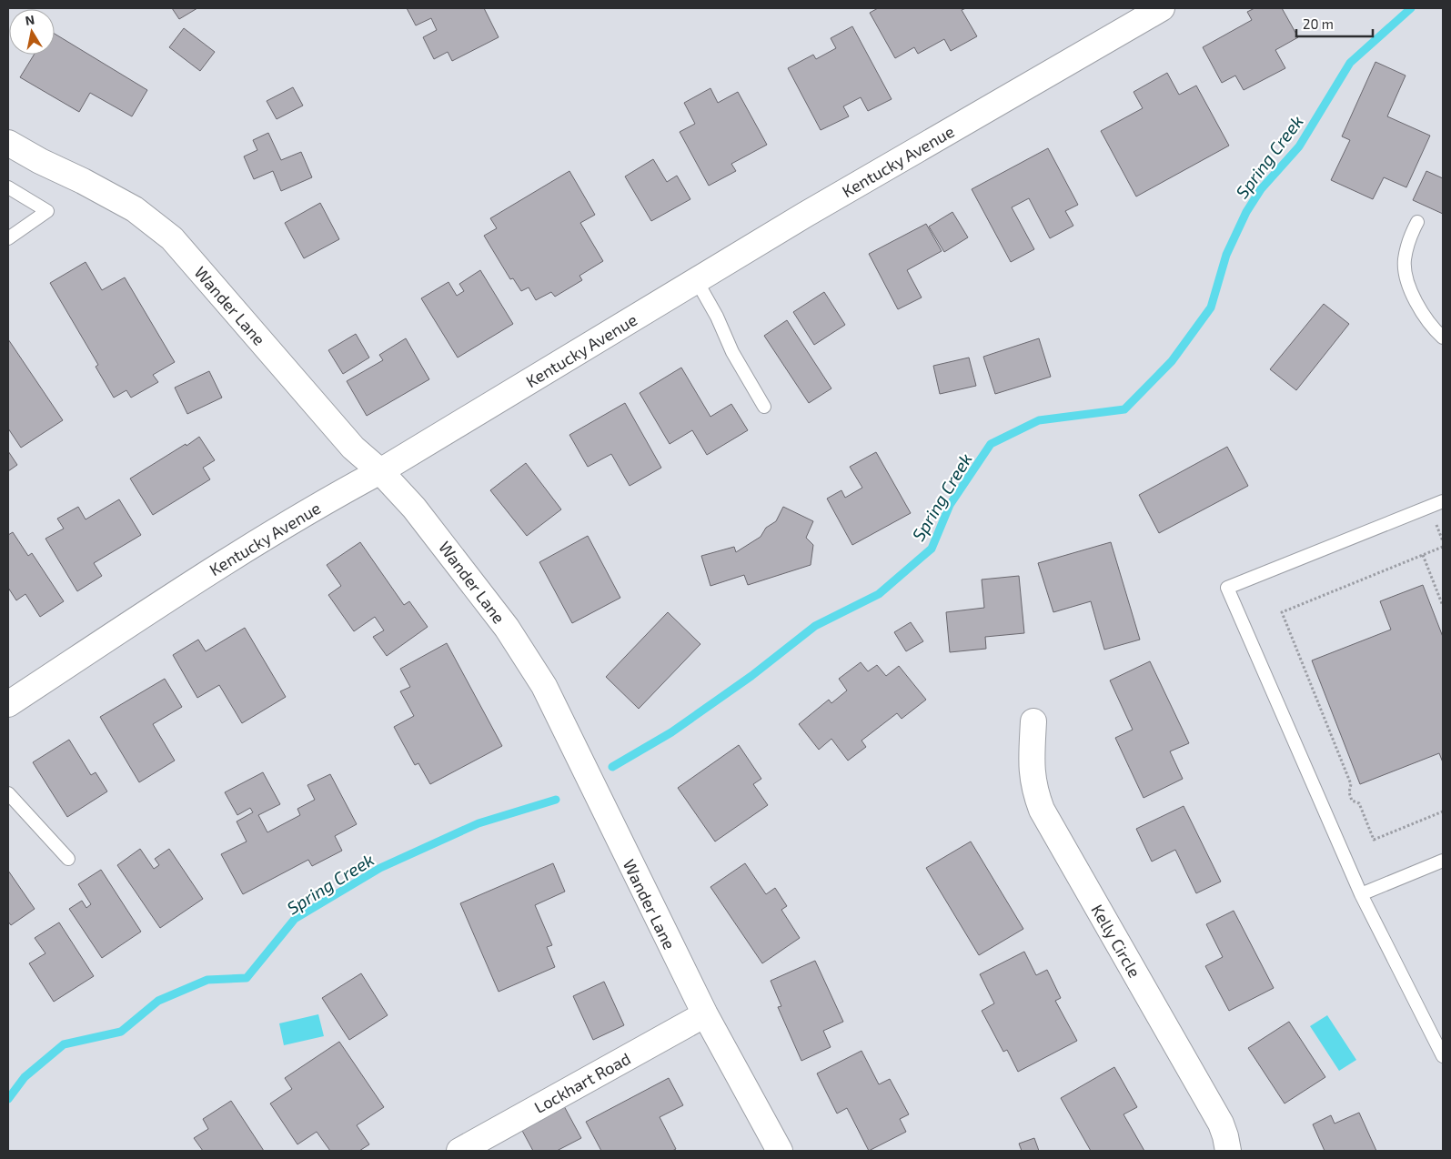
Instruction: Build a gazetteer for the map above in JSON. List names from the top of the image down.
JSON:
{
  "streets": {
    "street": [
      "Kentucky Avenue",
      "Wander Lane",
      "Kelly Circle",
      "Lockhart Road"
    ]
  },
  "crossings": [
    ["Kentucky Avenue", "Wander Lane"],
    ["Wander Lane", "Lockhart Road"]
  ],
  "water": ["Spring Creek"],
  "scale_bar": "20 m",
  "north": "top"
}
